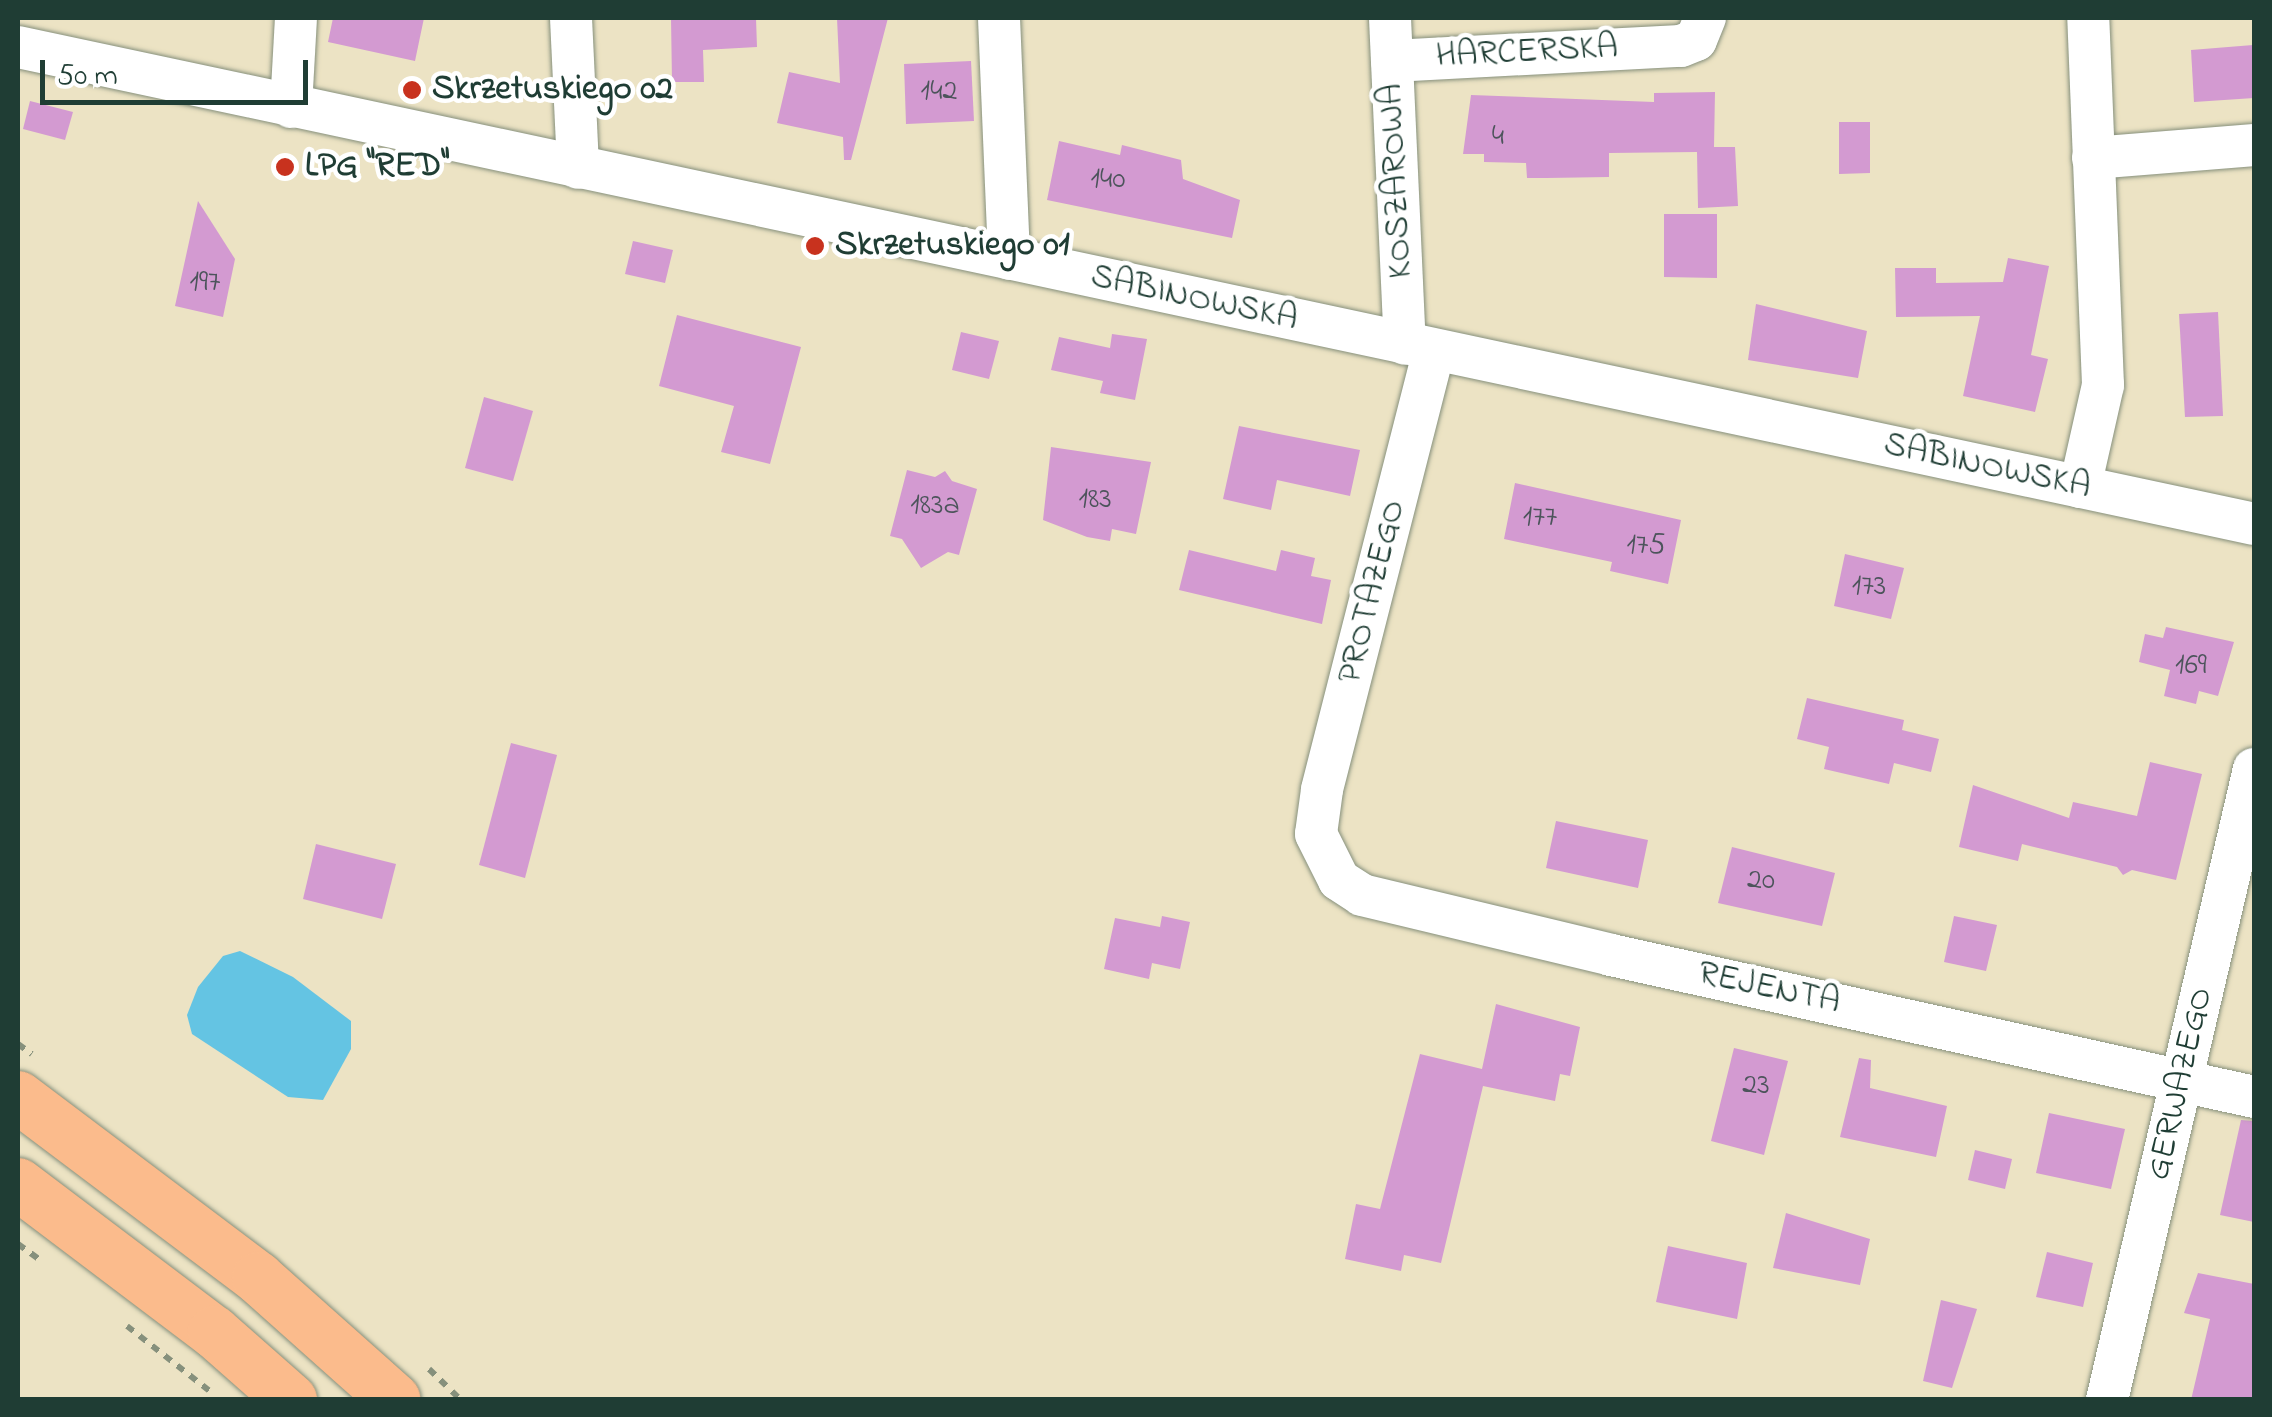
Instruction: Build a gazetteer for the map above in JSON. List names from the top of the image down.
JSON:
{
  "streets": {
    "street": [
      "HARCERSKA",
      "KOSZAROWA",
      "SABINOWSKA",
      "PROTAZEGO",
      "REJENTA",
      "GERWAZEGO"
    ]
  },
  "crossings": [
    ["HARCERSKA", "KOSZAROWA"],
    ["KOSZAROWA", "SABINOWSKA"],
    ["KOSZAROWA", "PROTAZEGO"],
    ["SABINOWSKA", "PROTAZEGO"],
    ["PROTAZEGO", "REJENTA"],
    ["REJENTA", "GERWAZEGO"]
  ],
  "places": ["Skrzetuskiego 02", "LPG \"RED\"", "Skrzetuskiego 01"],
  "house_numbers": [
    "142",
    "4",
    "140",
    "197",
    "183",
    "183a",
    "177",
    "175",
    "173",
    "169",
    "20",
    "23"
  ],
  "scale_bar": "50 m"
}
